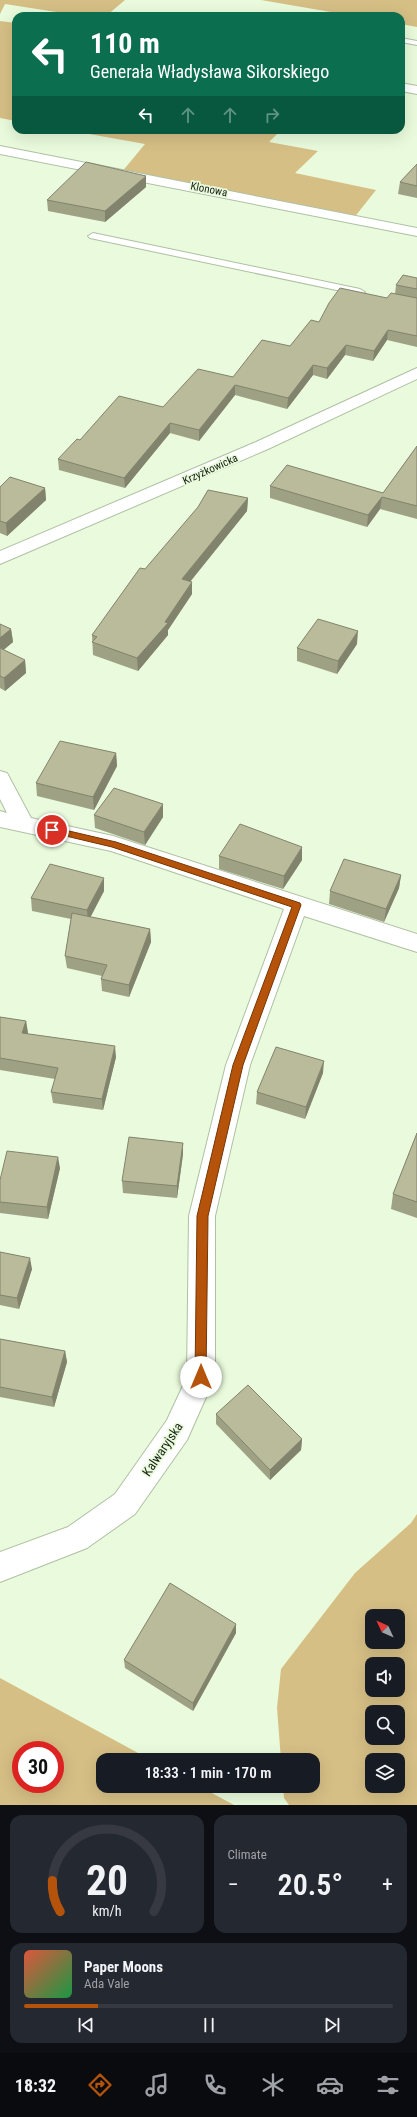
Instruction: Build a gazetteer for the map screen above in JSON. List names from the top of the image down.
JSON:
{
  "streets": {
    "street": ["Klonowa", "Krzyżkowicka", "Kalwaryjska"]
  },
  "north": "top left",
  "page": {
    "turn": ["110 m", "Generała Władysława Sikorskiego"],
    "limit": "30",
    "trip": "18:33 · 1 min · 170 m",
    "tile": "Climate",
    "heat": ["−", "20.5°", "+"],
    "song": ["Paper Moons", "Ada Vale"],
    "tabs": "18:32",
    "gauge": ["20", "km/h"]
  }
}
